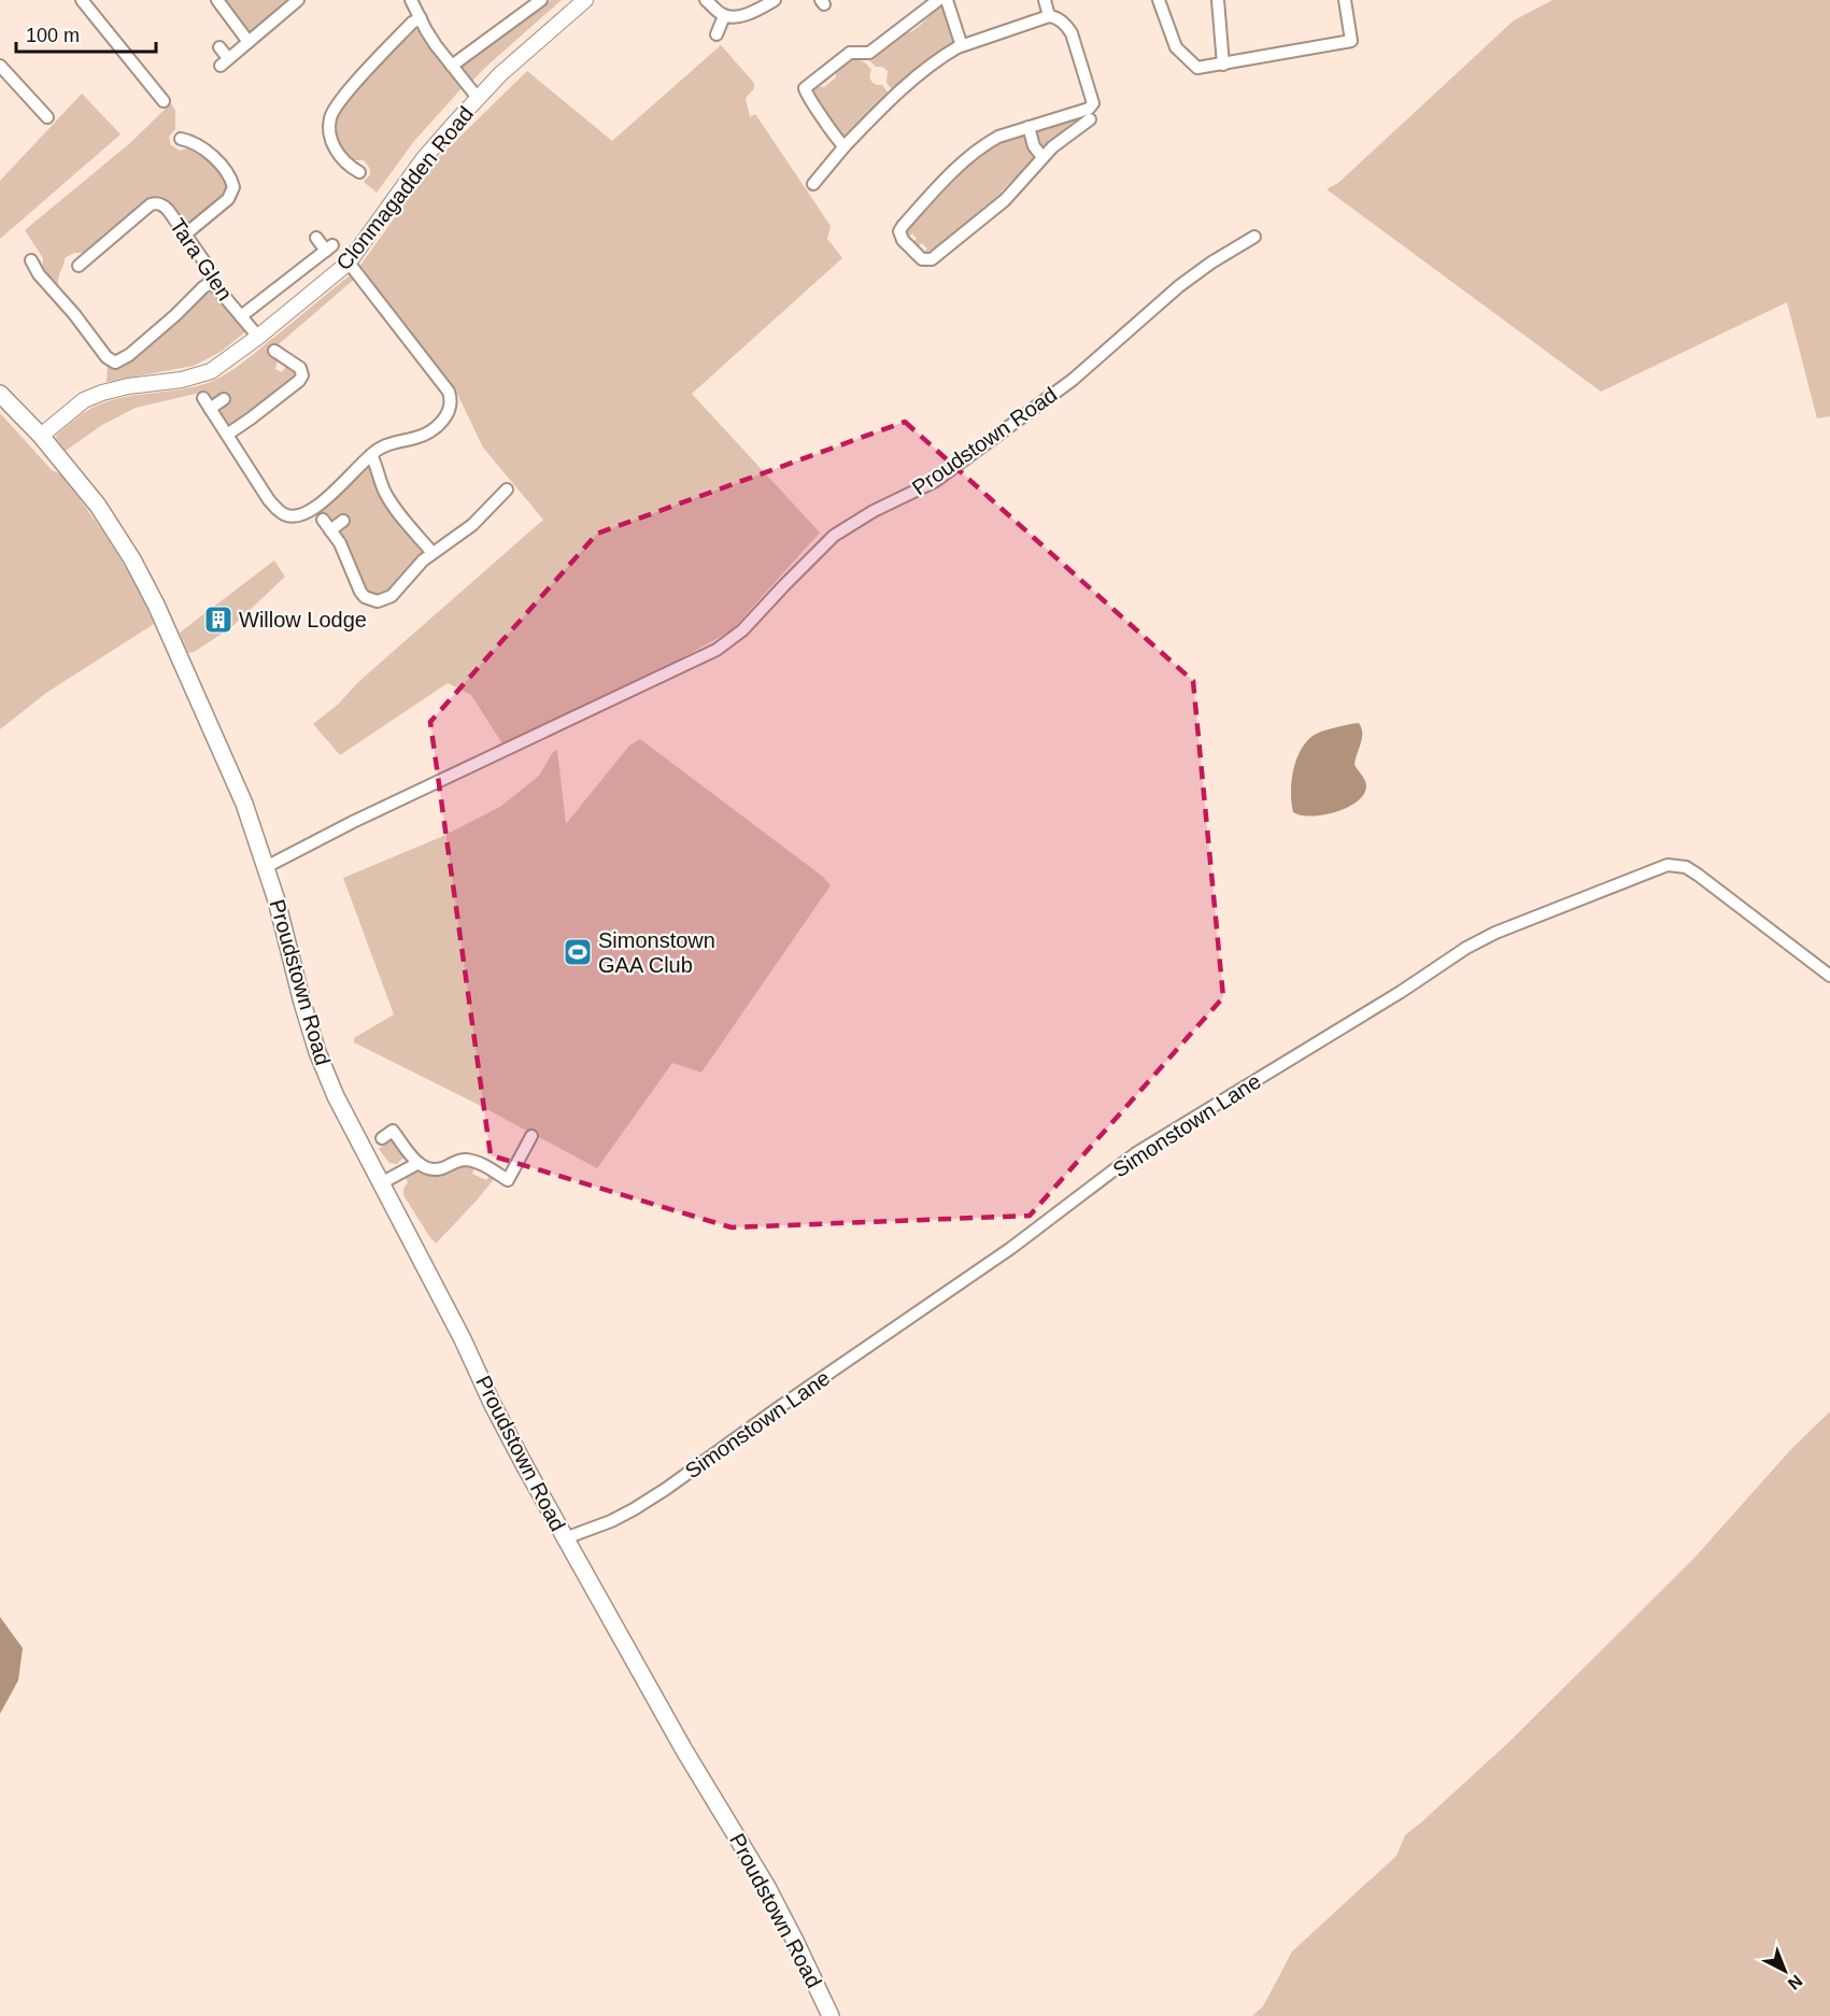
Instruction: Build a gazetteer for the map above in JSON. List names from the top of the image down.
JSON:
{
  "streets": {
    "main road": ["Proudstown Road"],
    "street": ["Clonmagadden Road", "Tara Glen", "Simonstown Lane"]
  },
  "crossings": [
    ["Clonmagadden Road", "Tara Glen"],
    ["Clonmagadden Road", "Proudstown Road"],
    ["Proudstown Road", "Simonstown Lane"]
  ],
  "places": {
    "building": ["Willow Lodge"],
    "sports": ["Simonstown GAA Club"]
  },
  "scale_bar": "100 m",
  "north": "bottom right"
}
